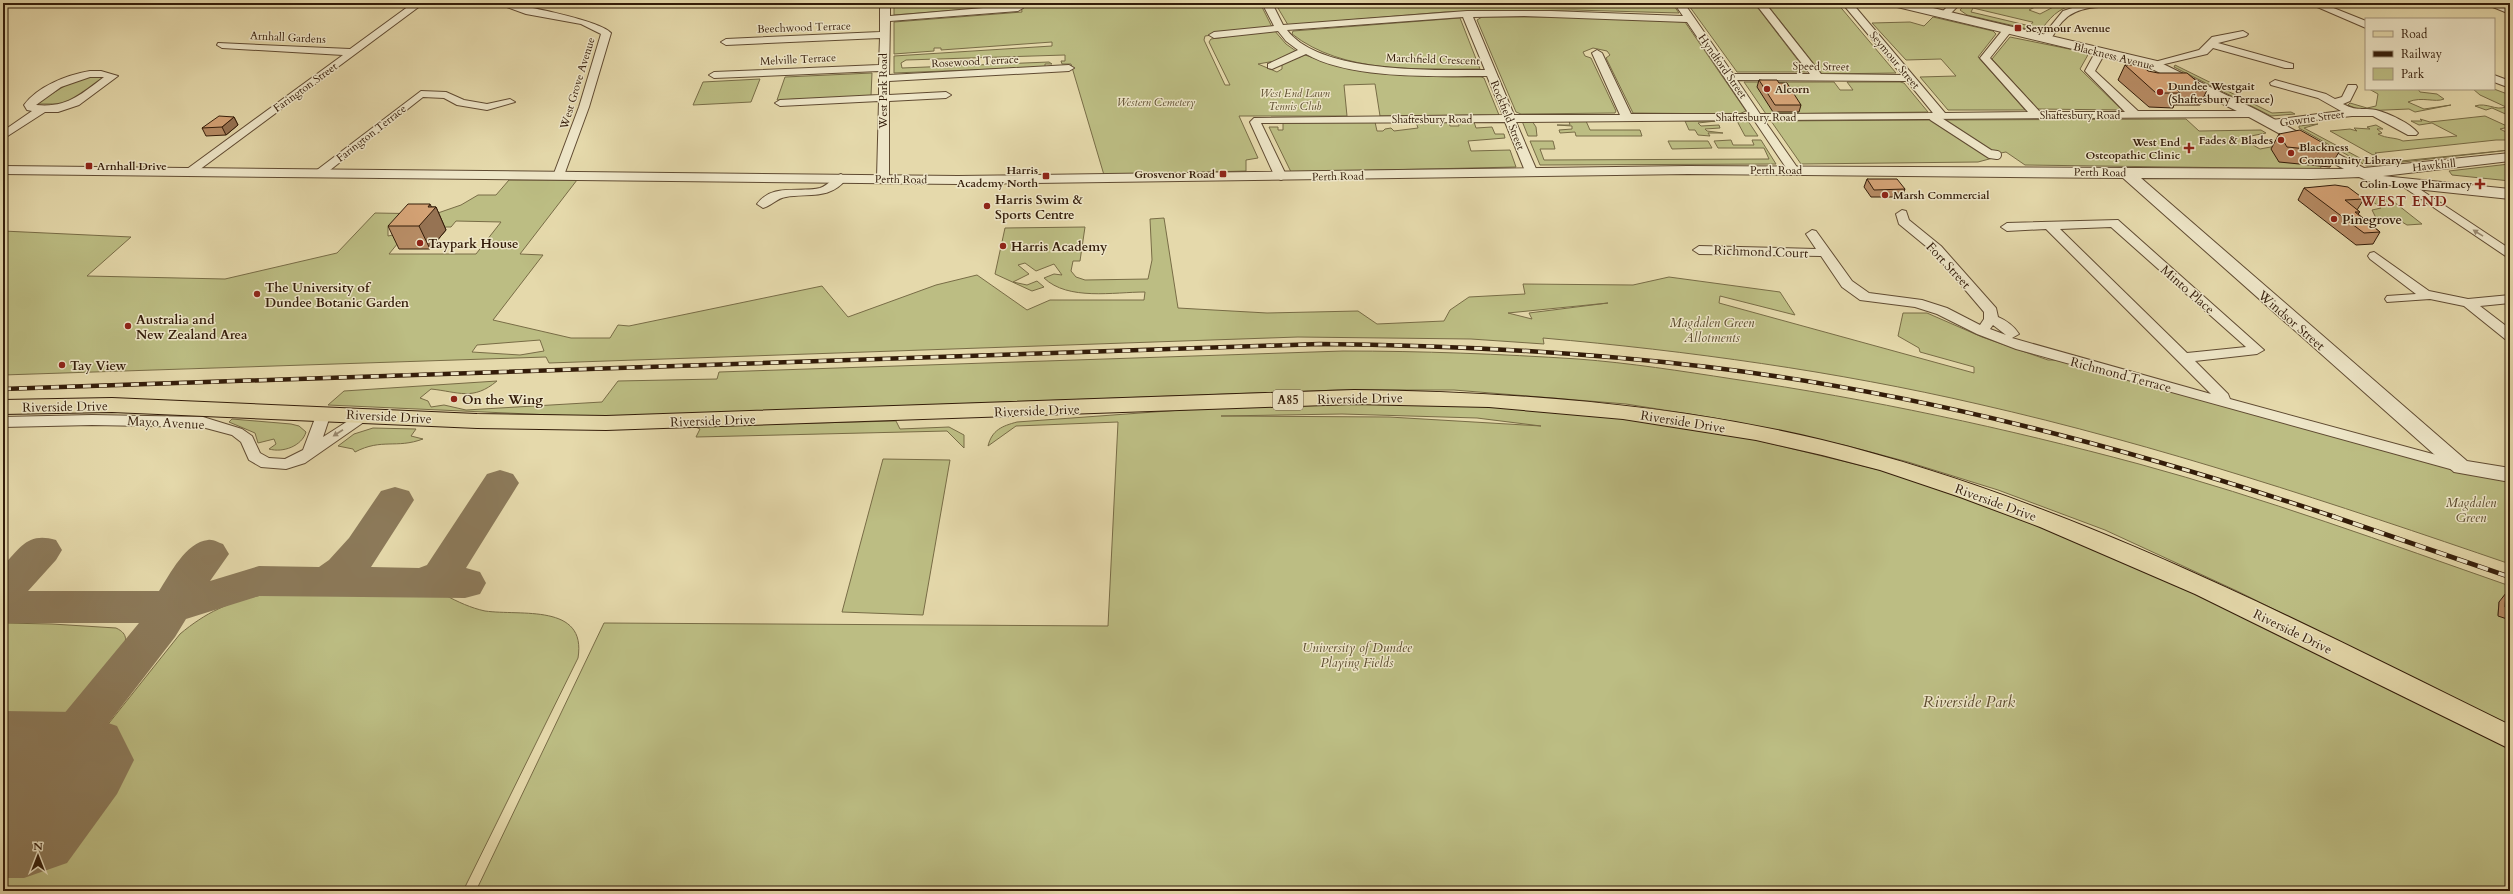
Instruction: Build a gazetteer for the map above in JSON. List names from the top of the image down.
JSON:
{
  "streets": {
    "main road": ["Riverside Drive", "A85"],
    "street": [
      "Beechwood Terrace",
      "Arnhall Gardens",
      "Blackness Avenue",
      "Melville Terrace",
      "Marchfield Crescent",
      "Seymour Street",
      "Rosewood Terrace",
      "Hyndford Street",
      "Speed Street",
      "West Grove Avenue",
      "Farington Street",
      "West Park Road",
      "Rockfield Street",
      "Shaftesbury Road",
      "Gowrie Street",
      "Farington Terrace",
      "Hawkhill",
      "Perth Road",
      "Richmond Court",
      "Fort Street",
      "Minto Place",
      "Windsor Street",
      "Richmond Terrace",
      "Mayo Avenue"
    ]
  },
  "crossings": [
    ["Beechwood Terrace", "West Park Road"],
    ["Arnhall Gardens", "Farington Street"],
    ["Blackness Avenue", "Shaftesbury Road"],
    ["Blackness Avenue", "Gowrie Street"],
    ["Blackness Avenue", "Hawkhill"],
    ["Blackness Avenue", "Perth Road"],
    ["Melville Terrace", "Rosewood Terrace"],
    ["Melville Terrace", "West Park Road"],
    ["Marchfield Crescent", "Rockfield Street"],
    ["Seymour Street", "Speed Street"],
    ["Seymour Street", "Shaftesbury Road"],
    ["Rosewood Terrace", "West Park Road"],
    ["Hyndford Street", "Speed Street"],
    ["Hyndford Street", "Shaftesbury Road"],
    ["Hyndford Street", "Perth Road"],
    ["West Grove Avenue", "Perth Road"],
    ["Farington Street", "Perth Road"],
    ["West Park Road", "Perth Road"],
    ["Rockfield Street", "Shaftesbury Road"],
    ["Rockfield Street", "Perth Road"],
    ["Shaftesbury Road", "Perth Road"],
    ["Farington Terrace", "Perth Road"],
    ["Hawkhill", "Perth Road"],
    ["Perth Road", "Windsor Street"],
    ["Richmond Court", "Richmond Terrace"],
    ["Windsor Street", "Richmond Terrace"],
    ["Riverside Drive", "Mayo Avenue"]
  ],
  "districts": ["WEST END"],
  "parks": [
    "West End Lawn Tennis Club",
    "Western Cemetery",
    "Magdalen Green Allotments",
    "Magdalen Green",
    "University of Dundee Playing Fields",
    "Riverside Park"
  ],
  "places": {
    "transit": [
      "Seymour Avenue",
      "Arnhall Drive",
      "Grosvenor Road",
      "Harris Academy North"
    ],
    "other": [
      "Alcorn",
      "Dundee Westgait (Shaftesbury Terrace)",
      "Fades & Blades",
      "Blackness Community Library",
      "Marsh Commercial",
      "Harris Swim & Sports Centre",
      "Pinegrove",
      "Taypark House",
      "Harris Academy",
      "The University of Dundee Botanic Garden",
      "Australia and New Zealand Area",
      "Tay View",
      "On the Wing"
    ],
    "health": ["West End Osteopathic Clinic", "Colin Lowe Pharmacy"]
  },
  "legend": ["Road", "Railway", "Park"],
  "north": "top"
}
